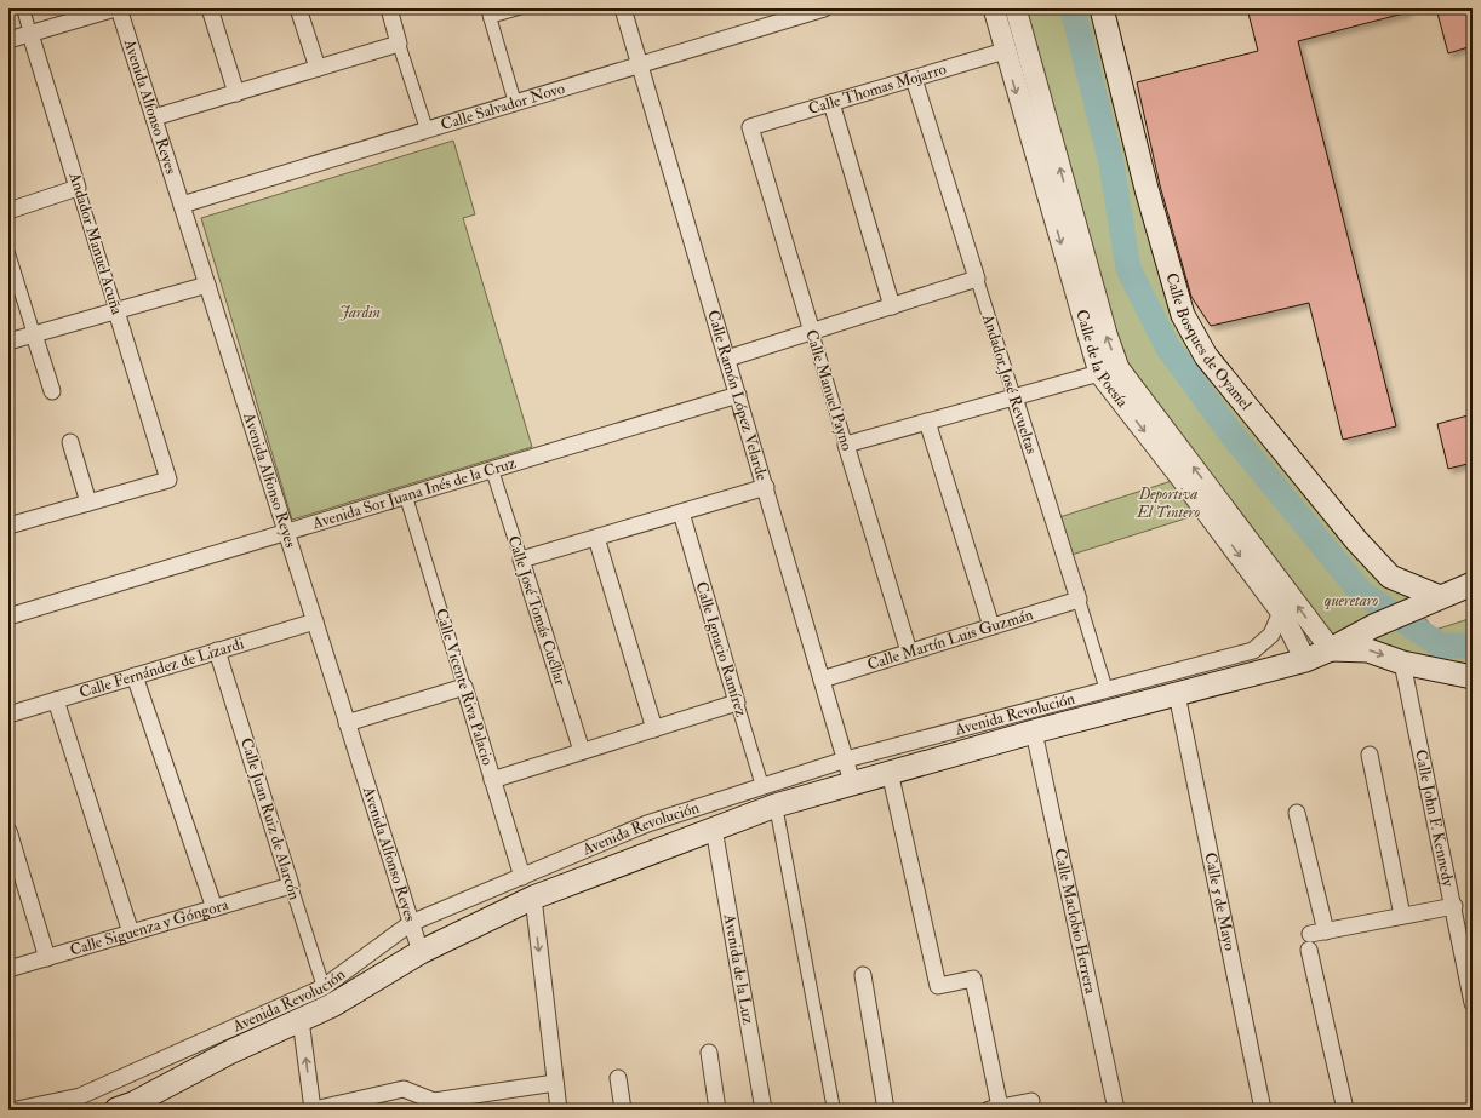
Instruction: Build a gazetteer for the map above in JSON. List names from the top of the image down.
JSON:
{
  "streets": {
    "main road": ["Calle Bosques de Oyamel", "Avenida Revolución"],
    "street": [
      "Calle Thomas Mojarro",
      "Avenida Alfonso Reyes",
      "Calle Salvador Novo",
      "Andador Manuel Acuña",
      "Calle de la Poesía",
      "Andador José Revueltas",
      "Calle Manuel Payno",
      "Calle Ramón López Velarde",
      "Avenida Sor Juana Inés de la Cruz",
      "Calle José Tomás Cuéllar",
      "Calle Martín Luis Guzmán",
      "Calle Ignacio Ramírez",
      "Calle Fernández de Lizardi",
      "Calle Vicente Riva Palacio",
      "Calle John F. Kennedy",
      "Calle Juan Ruiz de Alarcón",
      "Calle 5 de Mayo",
      "Calle Maclobio Herrera",
      "Calle Siguenza y Góngora",
      "Avenida de la Luz"
    ]
  },
  "crossings": [
    ["Calle Thomas Mojarro", "Calle de la Poesía"],
    ["Calle Thomas Mojarro", "Andador José Revueltas"],
    ["Calle Thomas Mojarro", "Calle Manuel Payno"],
    ["Avenida Alfonso Reyes", "Calle Salvador Novo"],
    ["Avenida Alfonso Reyes", "Avenida Sor Juana Inés de la Cruz"],
    ["Avenida Alfonso Reyes", "Calle Fernández de Lizardi"],
    ["Avenida Alfonso Reyes", "Avenida Revolución"],
    ["Calle Salvador Novo", "Calle Ramón López Velarde"],
    ["Calle Bosques de Oyamel", "Avenida Revolución"],
    ["Calle de la Poesía", "Avenida Revolución"],
    ["Andador José Revueltas", "Calle Martín Luis Guzmán"],
    ["Andador José Revueltas", "Avenida Revolución"],
    ["Calle Manuel Payno", "Calle Martín Luis Guzmán"],
    ["Calle Ramón López Velarde", "Avenida Sor Juana Inés de la Cruz"],
    ["Calle Ramón López Velarde", "Calle Martín Luis Guzmán"],
    ["Calle Ramón López Velarde", "Avenida Revolución"],
    ["Avenida Sor Juana Inés de la Cruz", "Calle José Tomás Cuéllar"],
    ["Avenida Sor Juana Inés de la Cruz", "Calle Vicente Riva Palacio"],
    ["Calle Ignacio Ramírez", "Avenida Revolución"],
    ["Calle Fernández de Lizardi", "Calle Juan Ruiz de Alarcón"],
    ["Calle Vicente Riva Palacio", "Avenida Revolución"],
    ["Avenida Revolución", "Calle John F. Kennedy"],
    ["Avenida Revolución", "Calle Juan Ruiz de Alarcón"],
    ["Avenida Revolución", "Calle 5 de Mayo"],
    ["Avenida Revolución", "Calle Maclobio Herrera"],
    ["Avenida Revolución", "Avenida de la Luz"],
    ["Calle Juan Ruiz de Alarcón", "Calle Siguenza y Góngora"]
  ],
  "parks": ["Jardin", "Deportiva El Tintero", "queretaro"]
}
